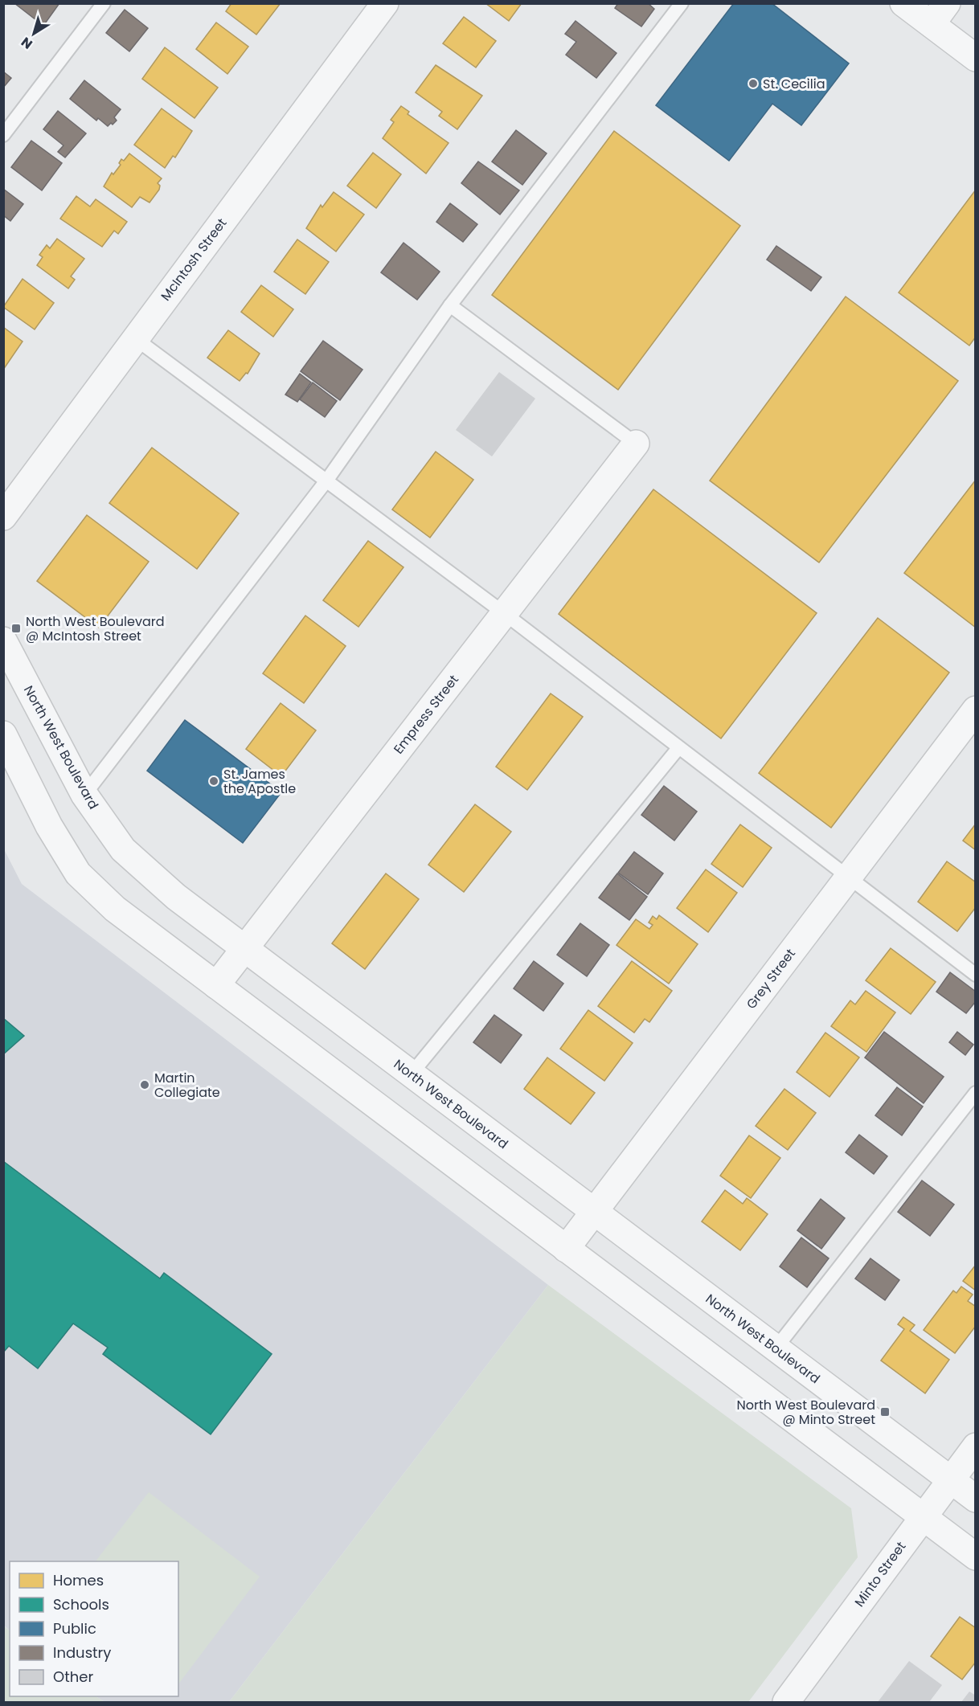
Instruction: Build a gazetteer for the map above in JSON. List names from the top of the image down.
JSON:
{
  "streets": {
    "street": [
      "McIntosh Street",
      "Empress Street",
      "North West Boulevard",
      "Grey Street",
      "Minto Street"
    ]
  },
  "crossings": [
    ["Empress Street", "North West Boulevard"],
    ["North West Boulevard", "Grey Street"],
    ["North West Boulevard", "Minto Street"]
  ],
  "places": {
    "other": ["St. Cecilia", "St. James the Apostle", "Martin Collegiate"],
    "transit": ["North West Boulevard @ McIntosh Street", "North West Boulevard @ Minto Street"]
  },
  "legend": [
    "Homes",
    "Schools",
    "Public",
    "Industry",
    "Other"
  ],
  "north": "bottom left"
}
